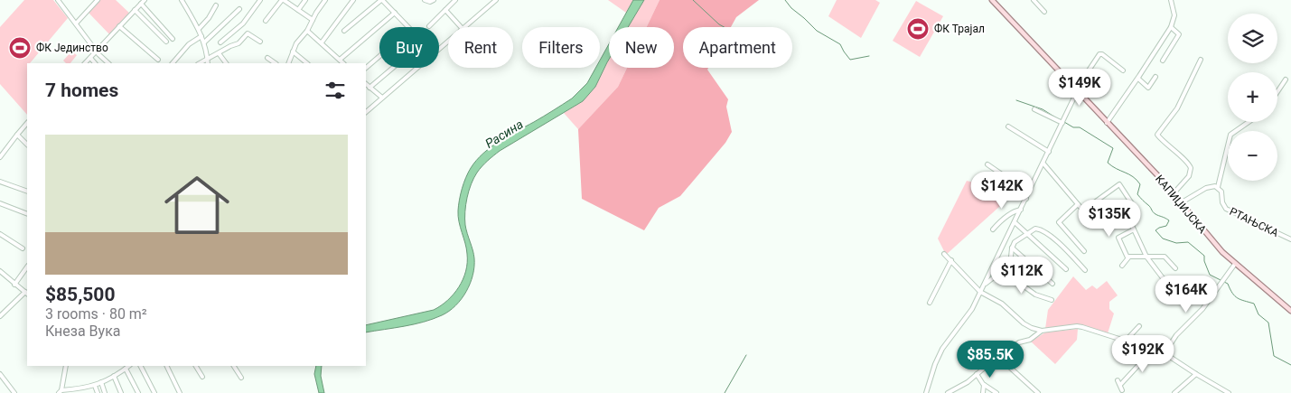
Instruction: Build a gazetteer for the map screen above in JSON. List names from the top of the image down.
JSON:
{
  "streets": {
    "main road": ["КАПИЏИЈСКА"],
    "street": ["РТАЊСКА"]
  },
  "water": ["Расина"],
  "places": {
    "sports": ["ФК Трајал", "ФК Јединство"]
  },
  "page": {
    "map_buttons": ["+", "−"],
    "chip": [
      "Buy",
      "Rent",
      "Filters",
      "New",
      "Apartment"
    ],
    "heading": "7 homes",
    "price": [
      "$149K",
      "$142K",
      "$135K",
      "$112K",
      "$164K",
      "$192K",
      "$85.5K"
    ],
    "list": [
      {
        "name": "$85,500",
        "note": "3 rooms · 80 m² · Кнеза Вука"
      }
    ]
  }
}
